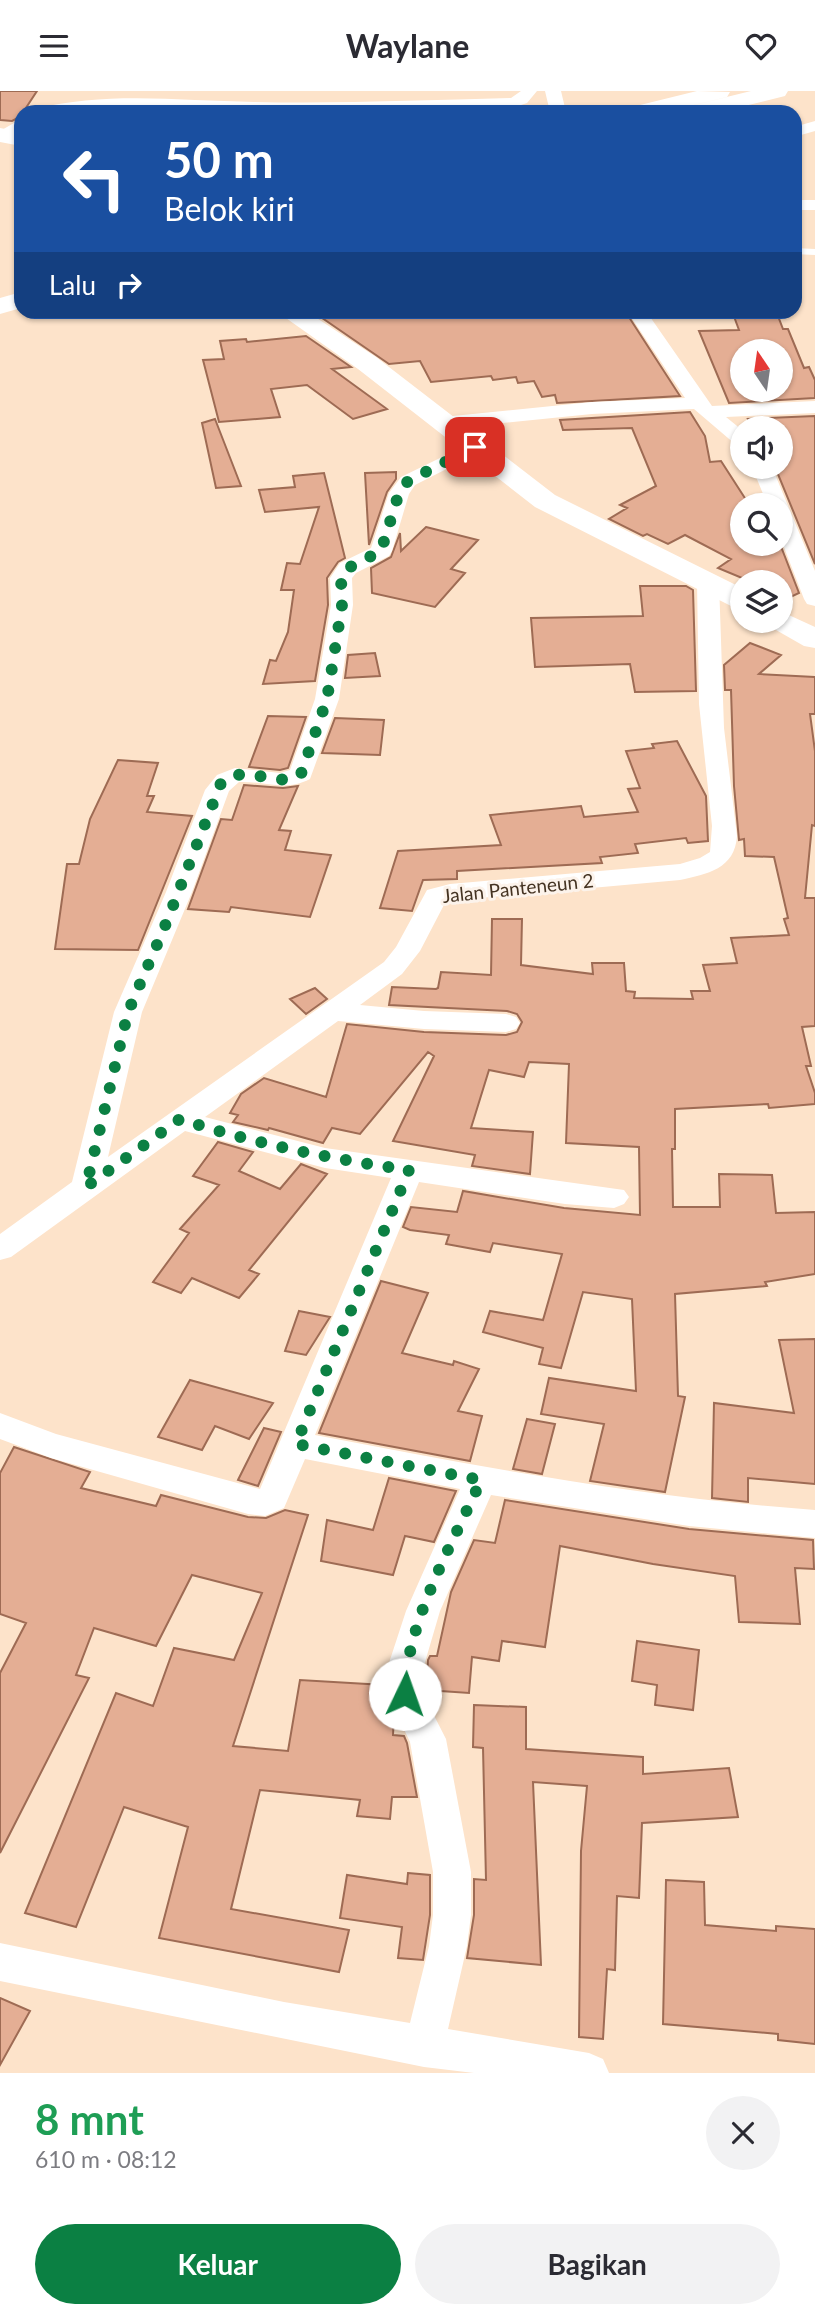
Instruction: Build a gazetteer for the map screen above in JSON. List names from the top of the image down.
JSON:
{
  "streets": {
    "street": ["Jalan Panteneun 2"]
  },
  "north": "top",
  "page": {
    "header": "Waylane",
    "turn": ["50 m", "Belok kiri"],
    "then": "Lalu",
    "heading": ["8 mnt", "610 m · 08:12"],
    "buttons": ["Keluar", "Bagikan"]
  }
}
